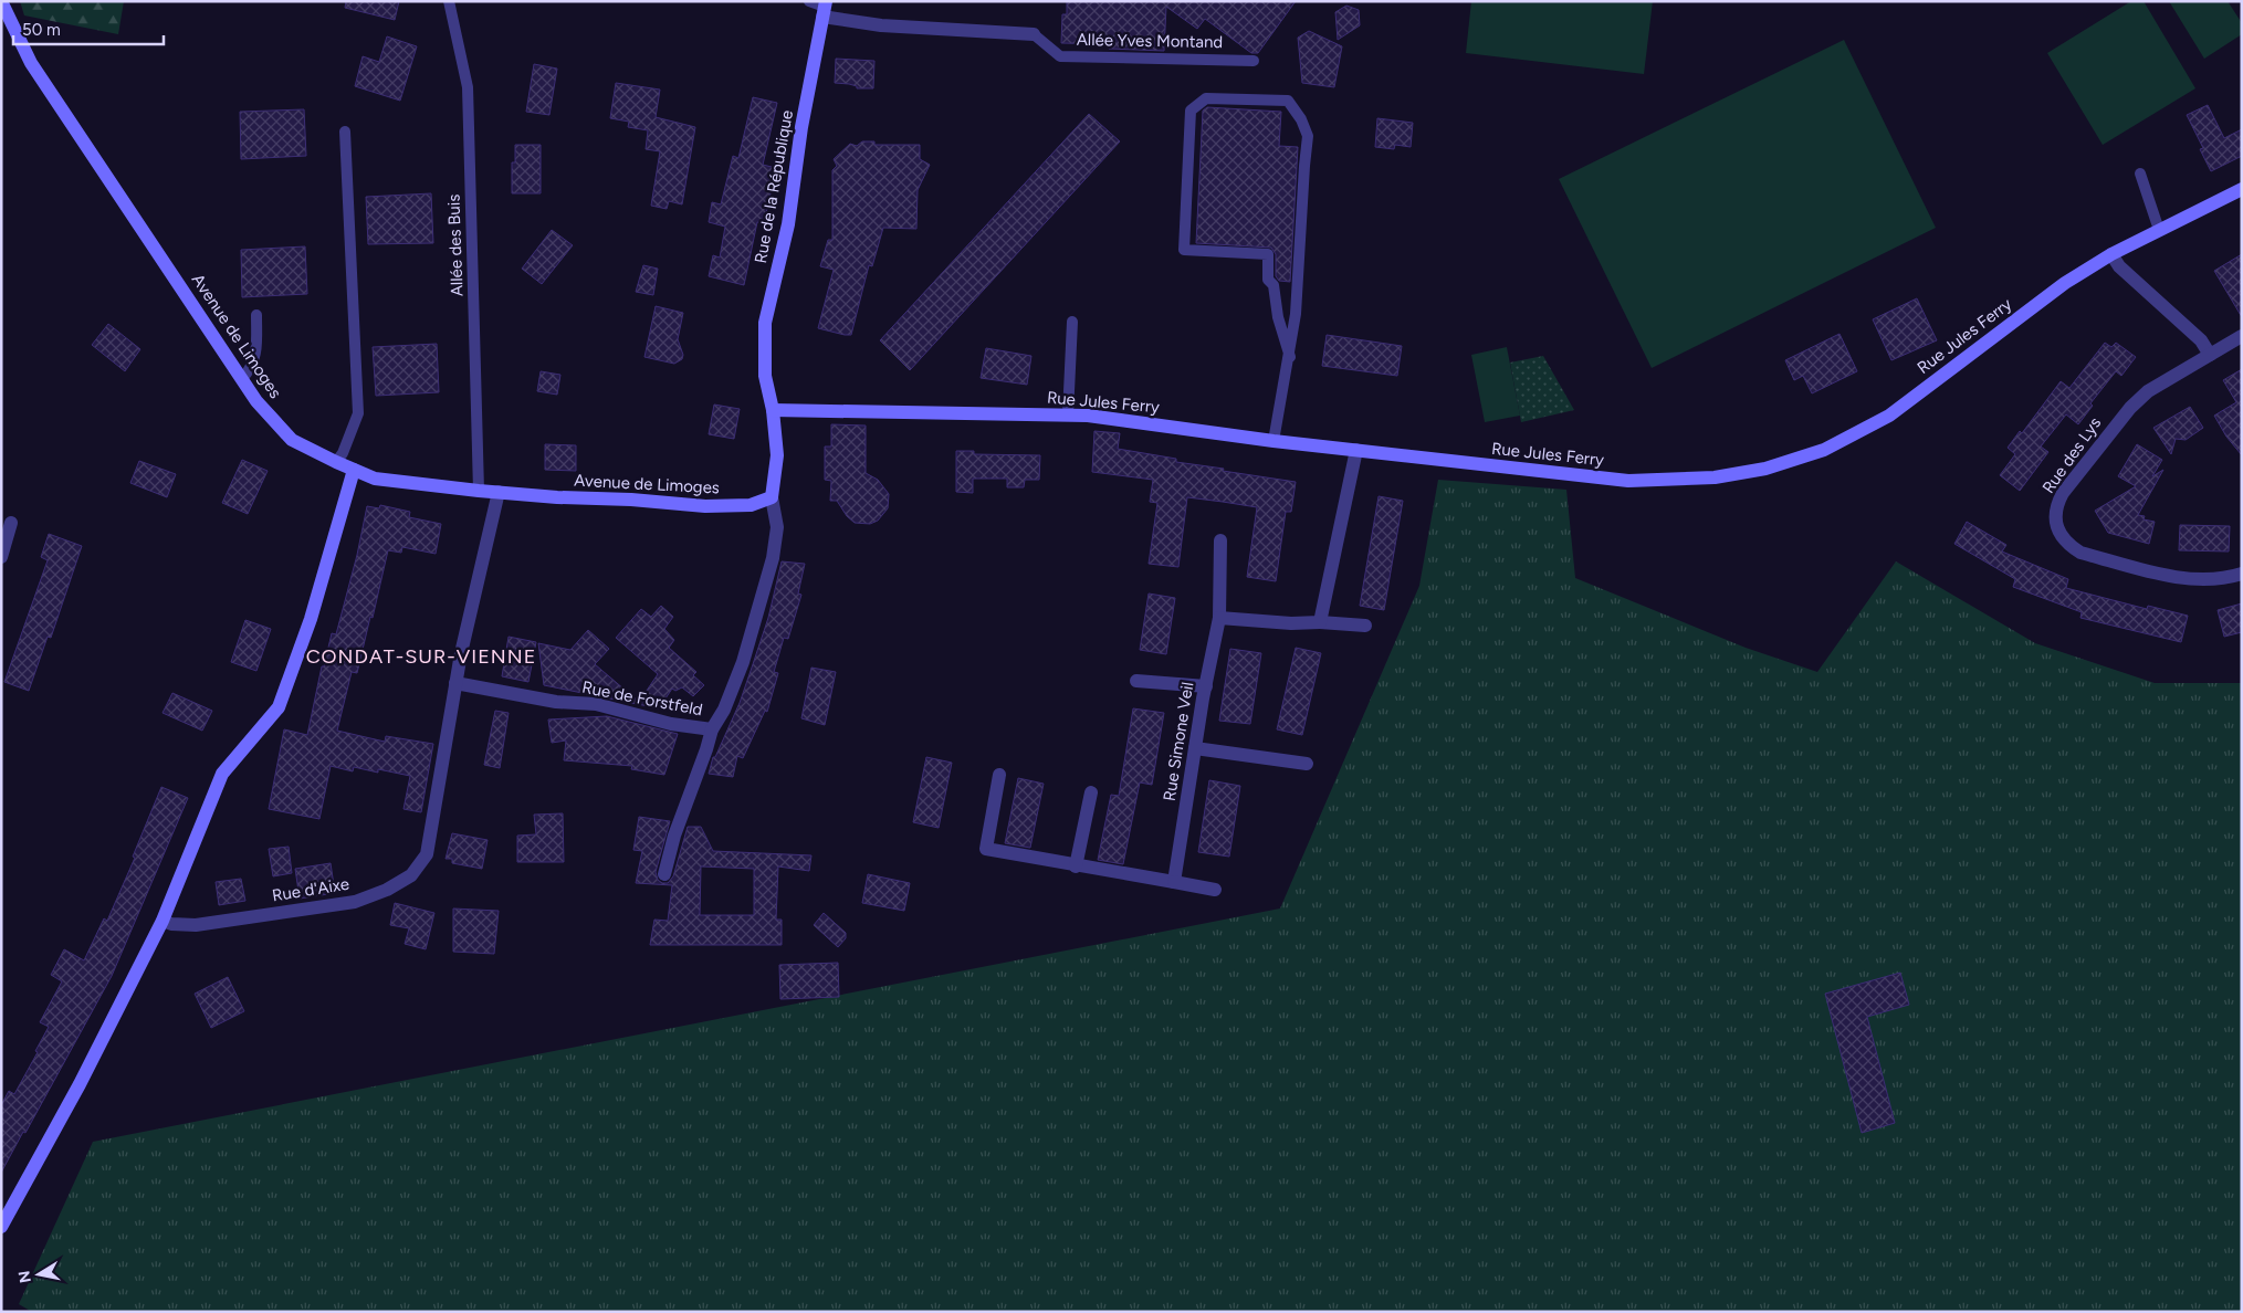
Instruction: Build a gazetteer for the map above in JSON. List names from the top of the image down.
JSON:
{
  "streets": {
    "main road": ["Rue de la République", "Avenue de Limoges", "Rue Jules Ferry"],
    "street": [
      "Allée Yves Montand",
      "Rue des Lys",
      "Rue de Forstfeld",
      "Rue Simone Veil",
      "Rue d'Aixe"
    ],
    "lane": ["Allée des Buis"]
  },
  "crossings": [
    ["Allée Yves Montand", "Rue de la République"],
    ["Rue de la République", "Avenue de Limoges"],
    ["Rue de la République", "Rue Jules Ferry"],
    ["Rue de la République", "Rue de Forstfeld"],
    ["Allée des Buis", "Avenue de Limoges"],
    ["Avenue de Limoges", "Rue de Forstfeld"],
    ["Avenue de Limoges", "Rue d'Aixe"],
    ["Rue de Forstfeld", "Rue d'Aixe"]
  ],
  "districts": ["CONDAT-SUR-VIENNE"],
  "scale_bar": "50 m",
  "north": "left"
}
